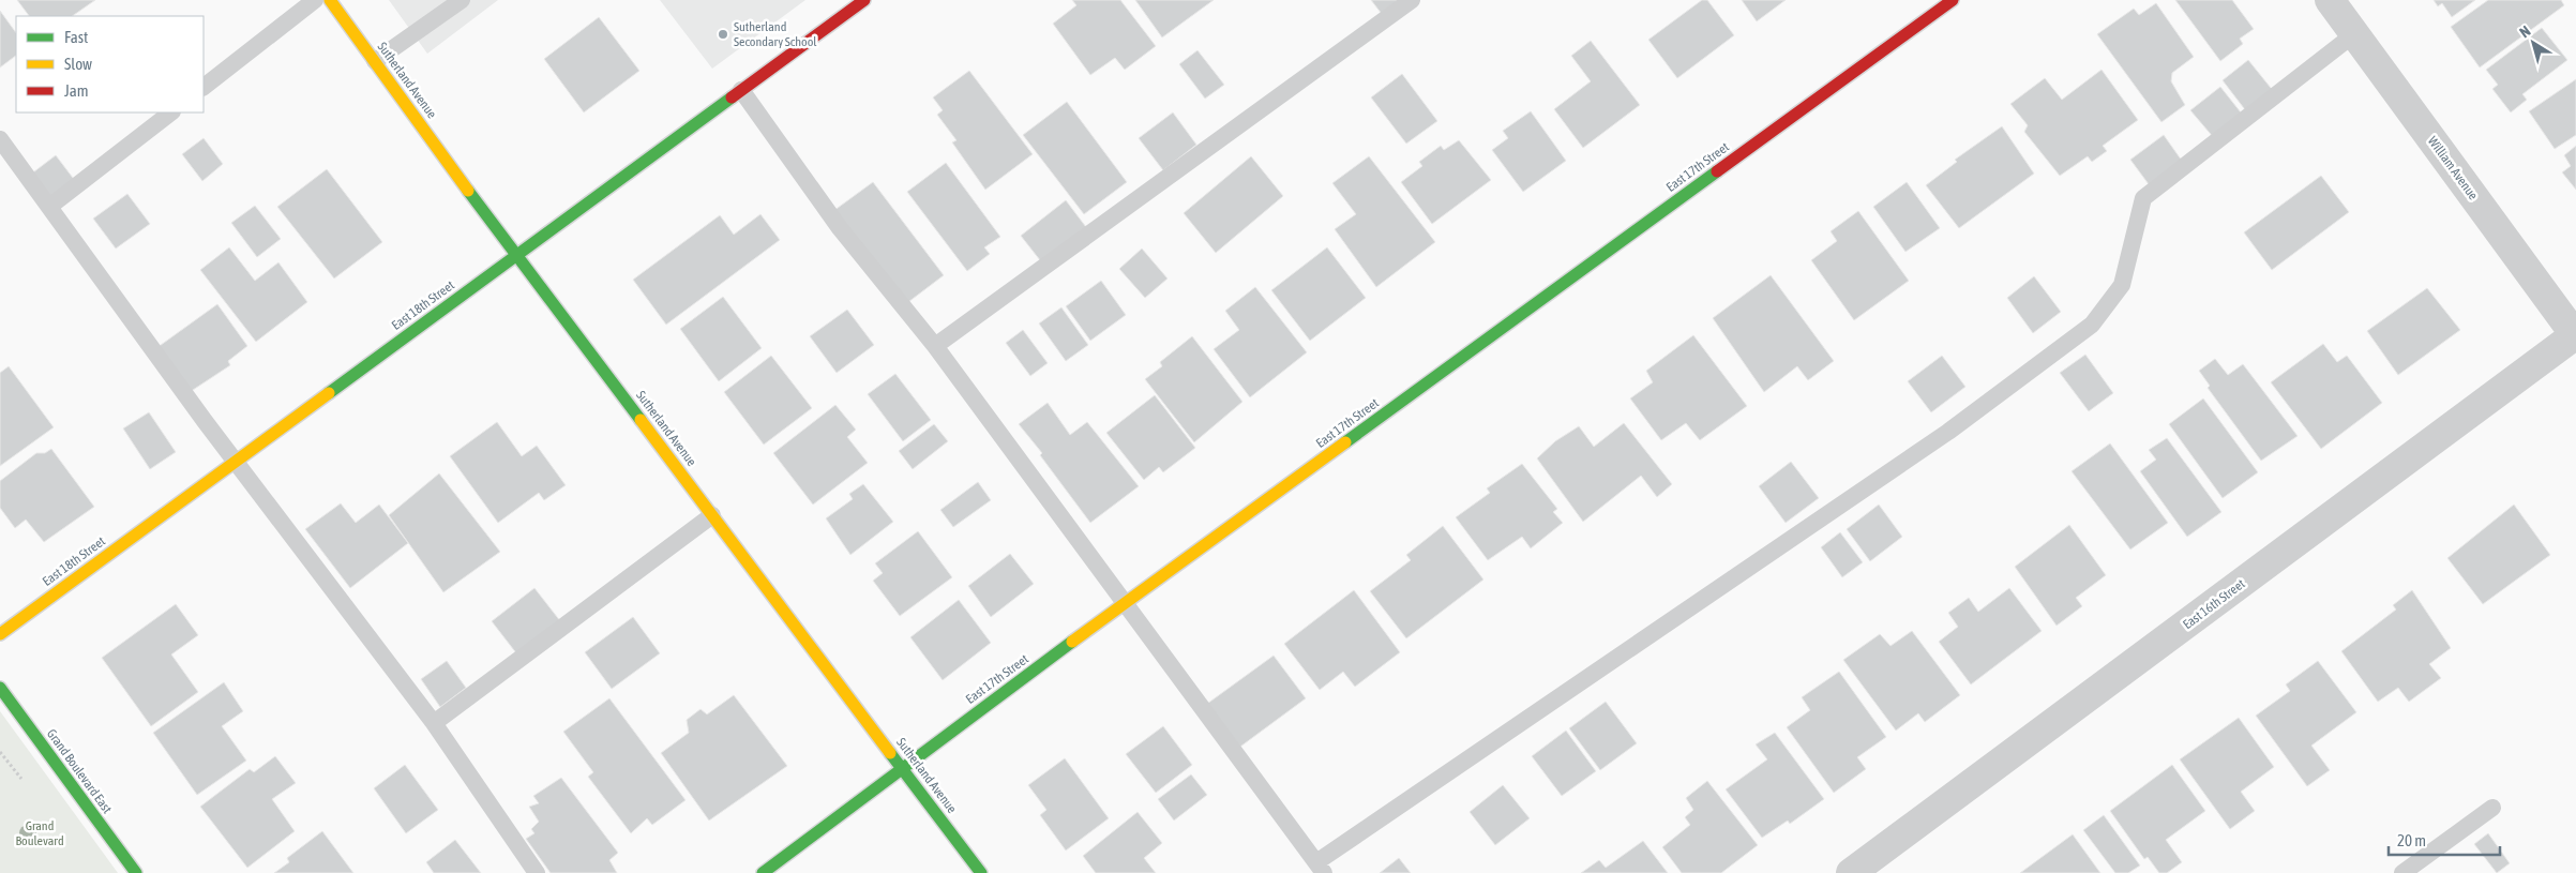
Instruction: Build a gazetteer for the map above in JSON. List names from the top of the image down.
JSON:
{
  "streets": {
    "street": [
      "Sutherland Avenue",
      "East 17th Street",
      "William Avenue",
      "East 18th Street",
      "East 16th Street",
      "Grand Boulevard East"
    ]
  },
  "crossings": [
    ["Sutherland Avenue", "East 17th Street"],
    ["Sutherland Avenue", "East 18th Street"],
    ["William Avenue", "East 16th Street"]
  ],
  "parks": ["Grand Boulevard"],
  "places": ["Sutherland Secondary School"],
  "legend": ["Fast", "Slow", "Jam"],
  "scale_bar": "20 m",
  "north": "top left"
}
